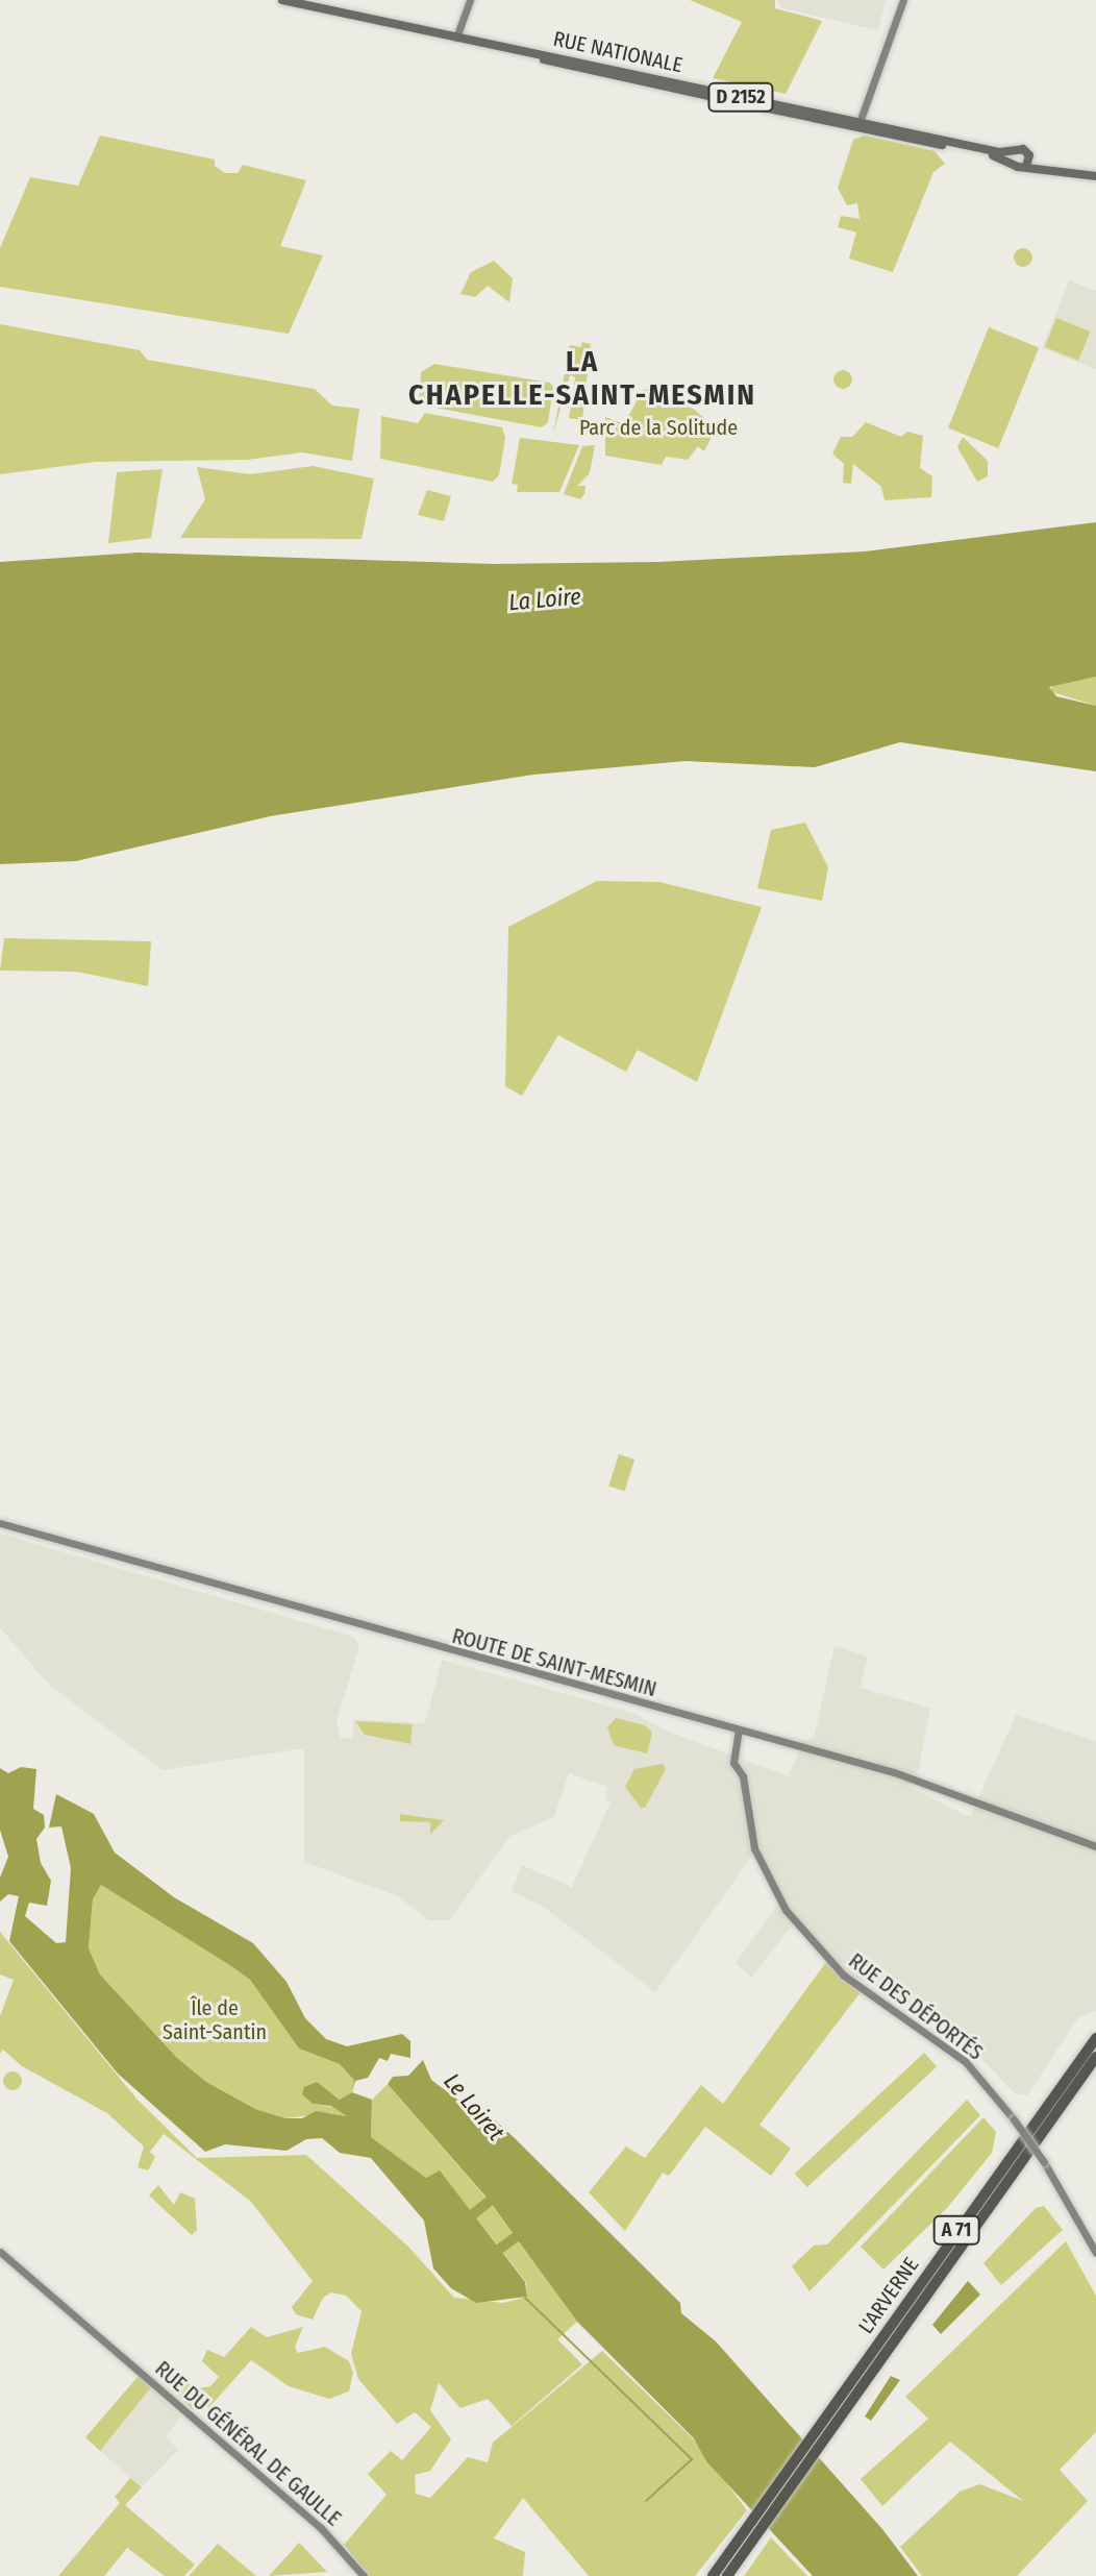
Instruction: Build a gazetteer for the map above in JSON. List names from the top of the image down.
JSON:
{
  "streets": {
    "highway": ["A 71", "L'ARVERNE"],
    "main road": [
      "RUE NATIONALE",
      "D 2152",
      "ROUTE DE SAINT-MESMIN",
      "RUE DES DÉPORTÉS",
      "RUE DU GÉNÉRAL DE GAULLE"
    ]
  },
  "crossings": [
    ["RUE NATIONALE", "D 2152"],
    ["ROUTE DE SAINT-MESMIN", "RUE DES DÉPORTÉS"]
  ],
  "districts": ["LA CHAPELLE-SAINT-MESMIN"],
  "water": ["La Loire", "Le Loiret"],
  "parks": ["Parc de la Solitude", "Île de Saint-Santin"]
}
